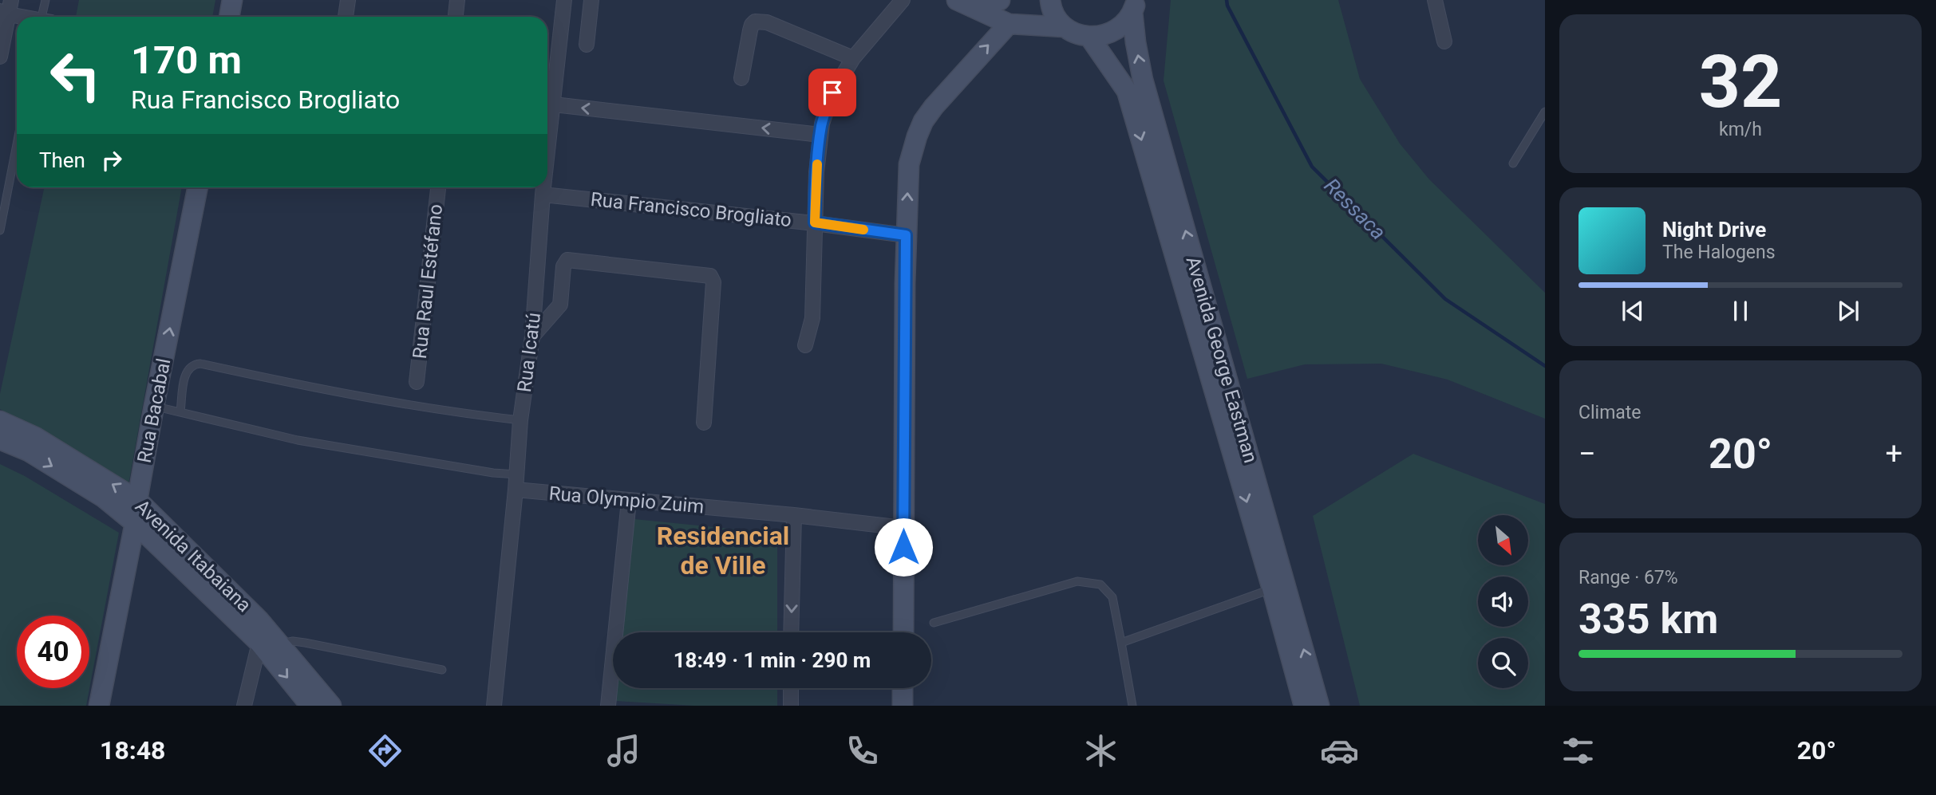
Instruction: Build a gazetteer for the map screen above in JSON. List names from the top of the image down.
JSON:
{
  "streets": {
    "street": [
      "Rua Francisco Brogliato",
      "Rua Raul Estéfano",
      "Rua Icatú",
      "Avenida George Eastman",
      "Rua Bacabal",
      "Rua Olympio Zuim",
      "Avenida Itabaiana"
    ]
  },
  "crossings": [
    ["Rua Francisco Brogliato", "Rua Icatú"],
    ["Rua Icatú", "Rua Olympio Zuim"],
    ["Rua Bacabal", "Avenida Itabaiana"]
  ],
  "one_way": ["Rua Bacabal"],
  "districts": ["Residencial de Ville"],
  "water": ["Ressaca"],
  "north": "bottom right",
  "page": {
    "tile": [
      ["32", "km/h"],
      "Climate",
      ["Range · 67%", "335 km"]
    ],
    "turn": ["170 m", "Rua Francisco Brogliato"],
    "then": "Then",
    "song": ["Night Drive", "The Halogens"],
    "heat": ["−", "20°", "+"],
    "limit": "40",
    "trip": "18:49 · 1 min · 290 m",
    "tabs": ["18:48", "20°"]
  }
}
